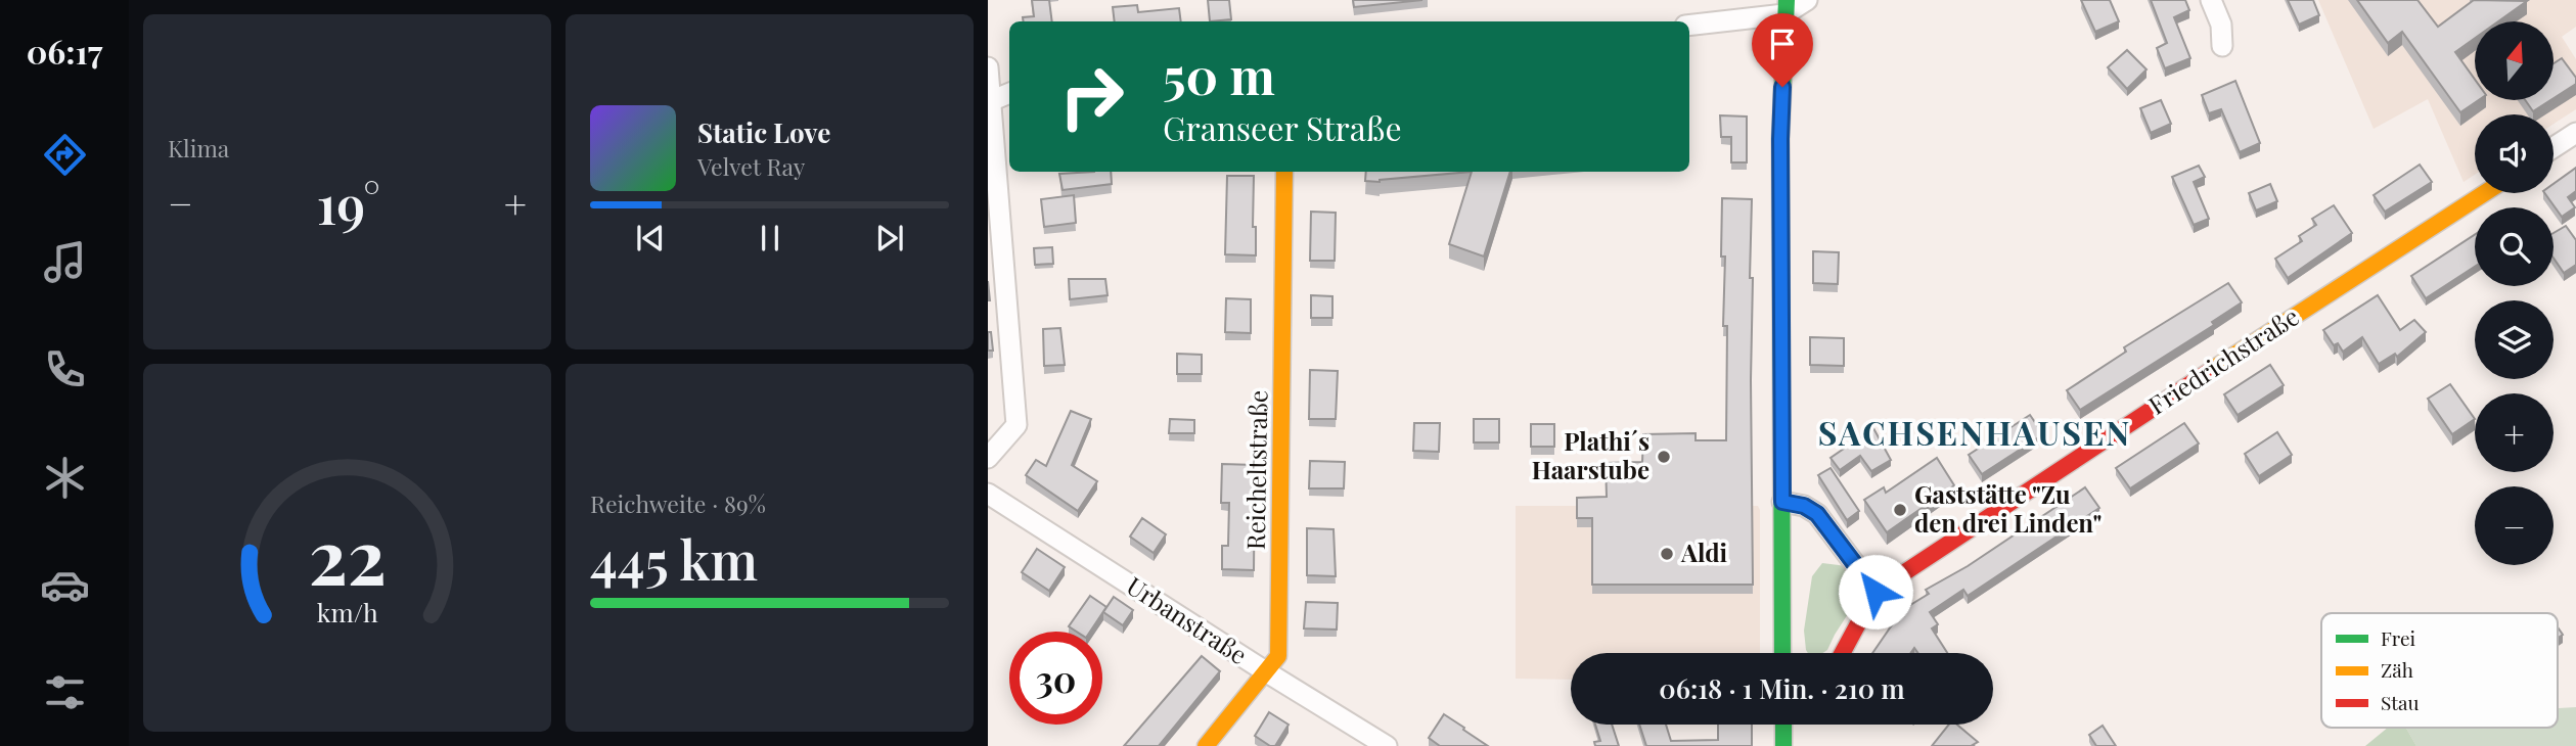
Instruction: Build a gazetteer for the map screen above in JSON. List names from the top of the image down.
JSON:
{
  "streets": {
    "street": ["Friedrichstraße", "Reicheltstraße", "Urbanstraße"]
  },
  "crossings": [
    ["Reicheltstraße", "Urbanstraße"]
  ],
  "districts": ["SACHSENHAUSEN"],
  "places": ["Plathi´s Haarstube", "Gaststätte \"Zu den drei Linden\"", "Aldi"],
  "legend": ["Frei", "Zäh", "Stau"],
  "north": "top",
  "page": {
    "tabs": "06:17",
    "tile": [
      "Klima",
      ["Reichweite · 89%", "445 km"]
    ],
    "map_buttons": ["+", "−"],
    "turn": ["50 m", "Granseer Straße"],
    "song": ["Static Love", "Velvet Ray"],
    "heat": ["−", "19°", "+"],
    "limit": "30",
    "trip": "06:18 · 1 Min. · 210 m",
    "gauge": ["22", "km/h"]
  }
}
